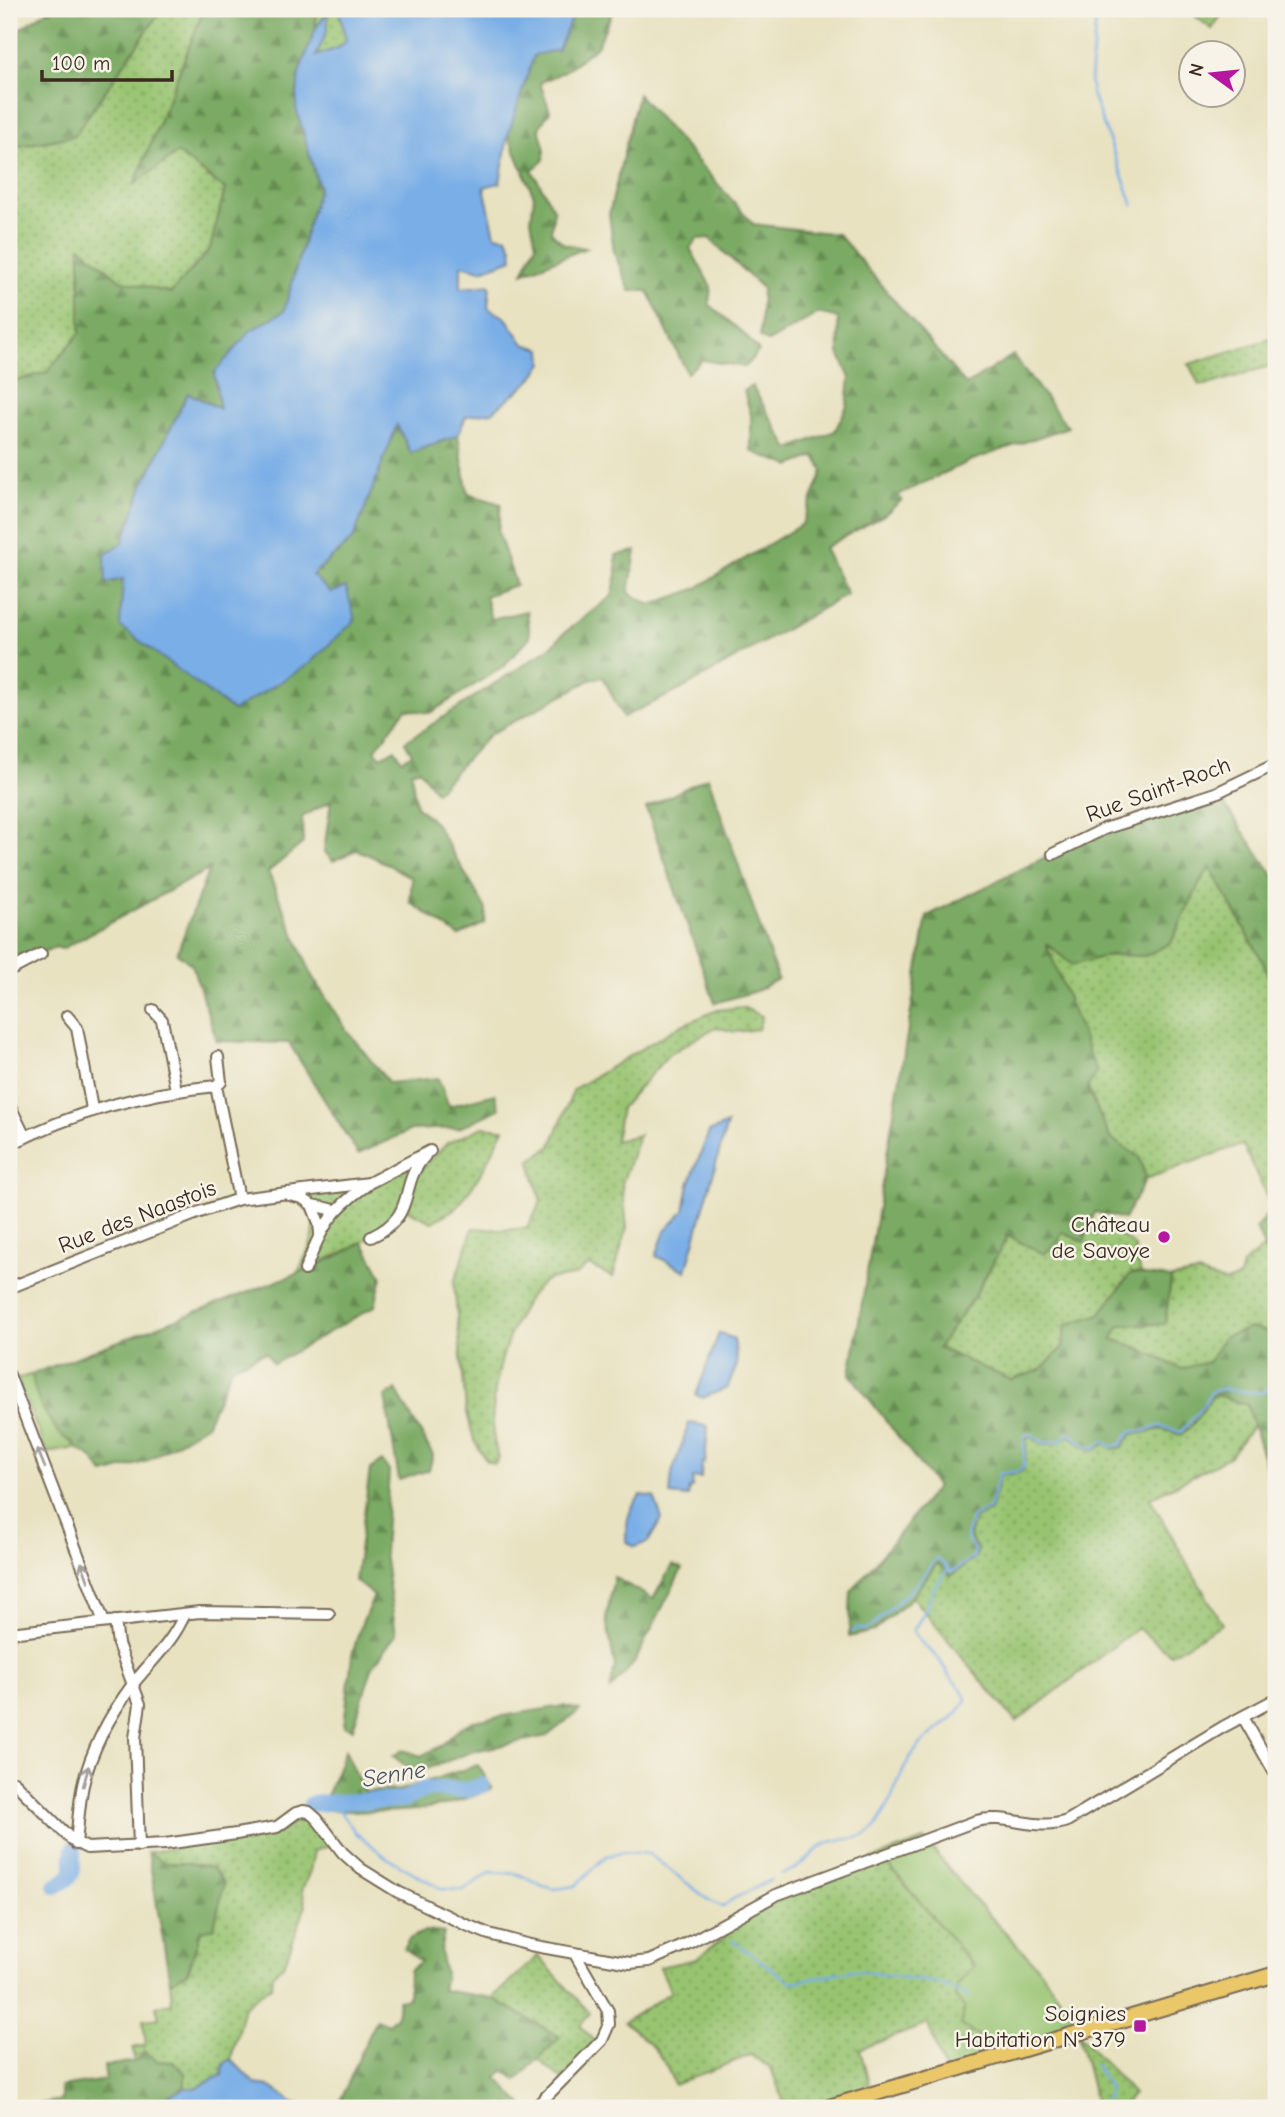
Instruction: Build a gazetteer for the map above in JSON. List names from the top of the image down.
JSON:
{
  "streets": {
    "street": ["Rue Saint-Roch", "Rue des Naastois"]
  },
  "water": ["Senne"],
  "places": {
    "other": ["Château de Savoye"],
    "transit": ["Soignies Habitation N° 379"]
  },
  "scale_bar": "100 m",
  "north": "left"
}
